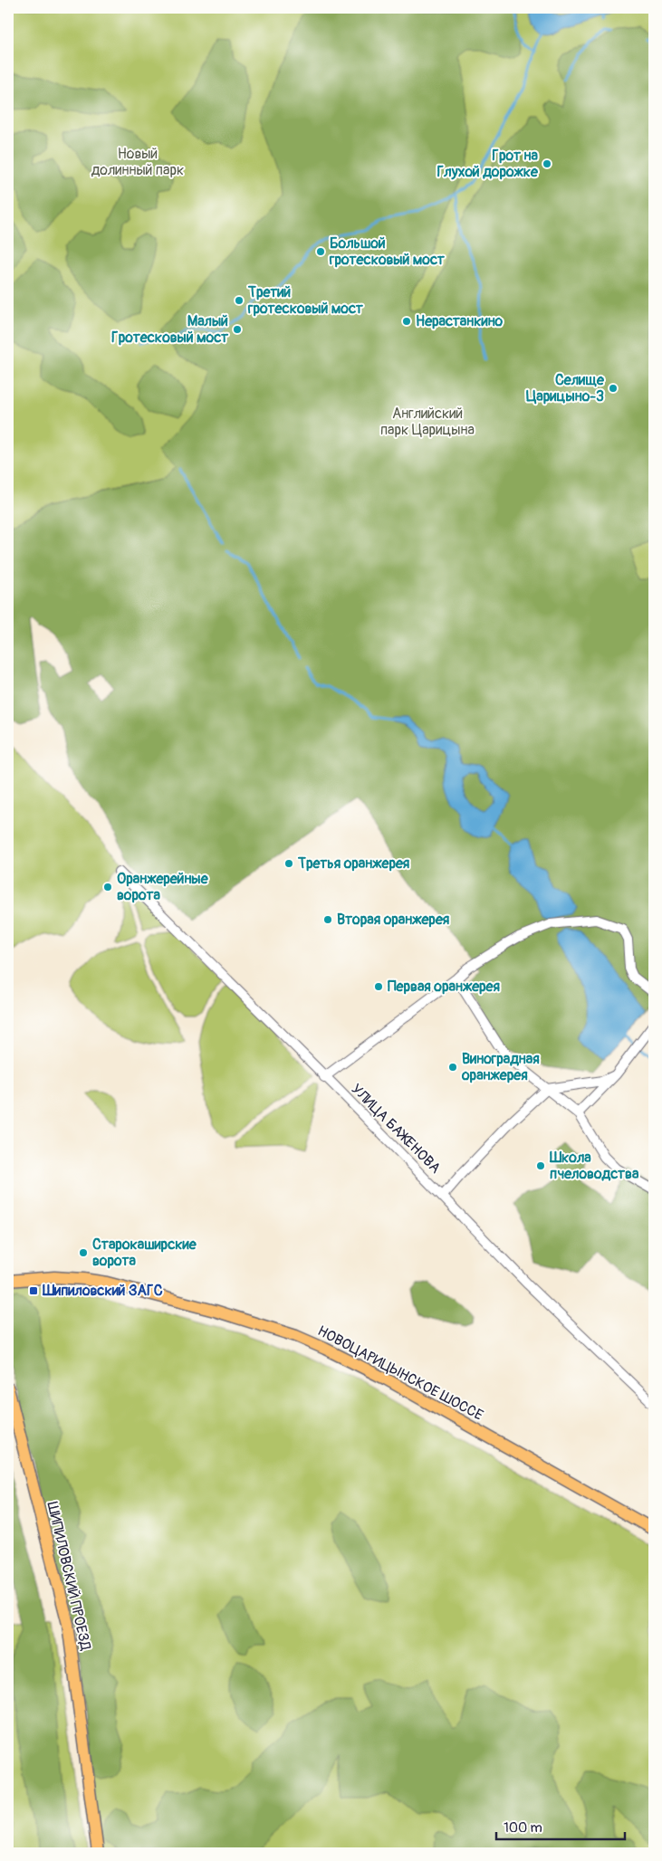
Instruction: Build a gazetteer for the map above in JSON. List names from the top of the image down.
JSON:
{
  "streets": {
    "main road": ["НОВОЦАРИЦЫНСКОЕ ШОССЕ", "ШИПИЛОВСКИЙ ПРОЕЗД"],
    "street": ["УЛИЦА БАЖЕНОВА"]
  },
  "parks": ["Новый долинный парк", "Английский парк Царицына"],
  "places": {
    "other": [
      "Грот на Глухой дорожке",
      "Большой гротесковый мост",
      "Третий гротесковый мост",
      "Нерастанкино",
      "Малый Гротесковый мост",
      "Селище Царицыно-3",
      "Третья оранжерея",
      "Оранжерейные ворота",
      "Вторая оранжерея",
      "Первая оранжерея",
      "Виноградная оранжерея",
      "Школа пчеловодства",
      "Старокаширские ворота"
    ],
    "transit": ["Шипиловский ЗАГС"]
  },
  "scale_bar": "100 m"
}
